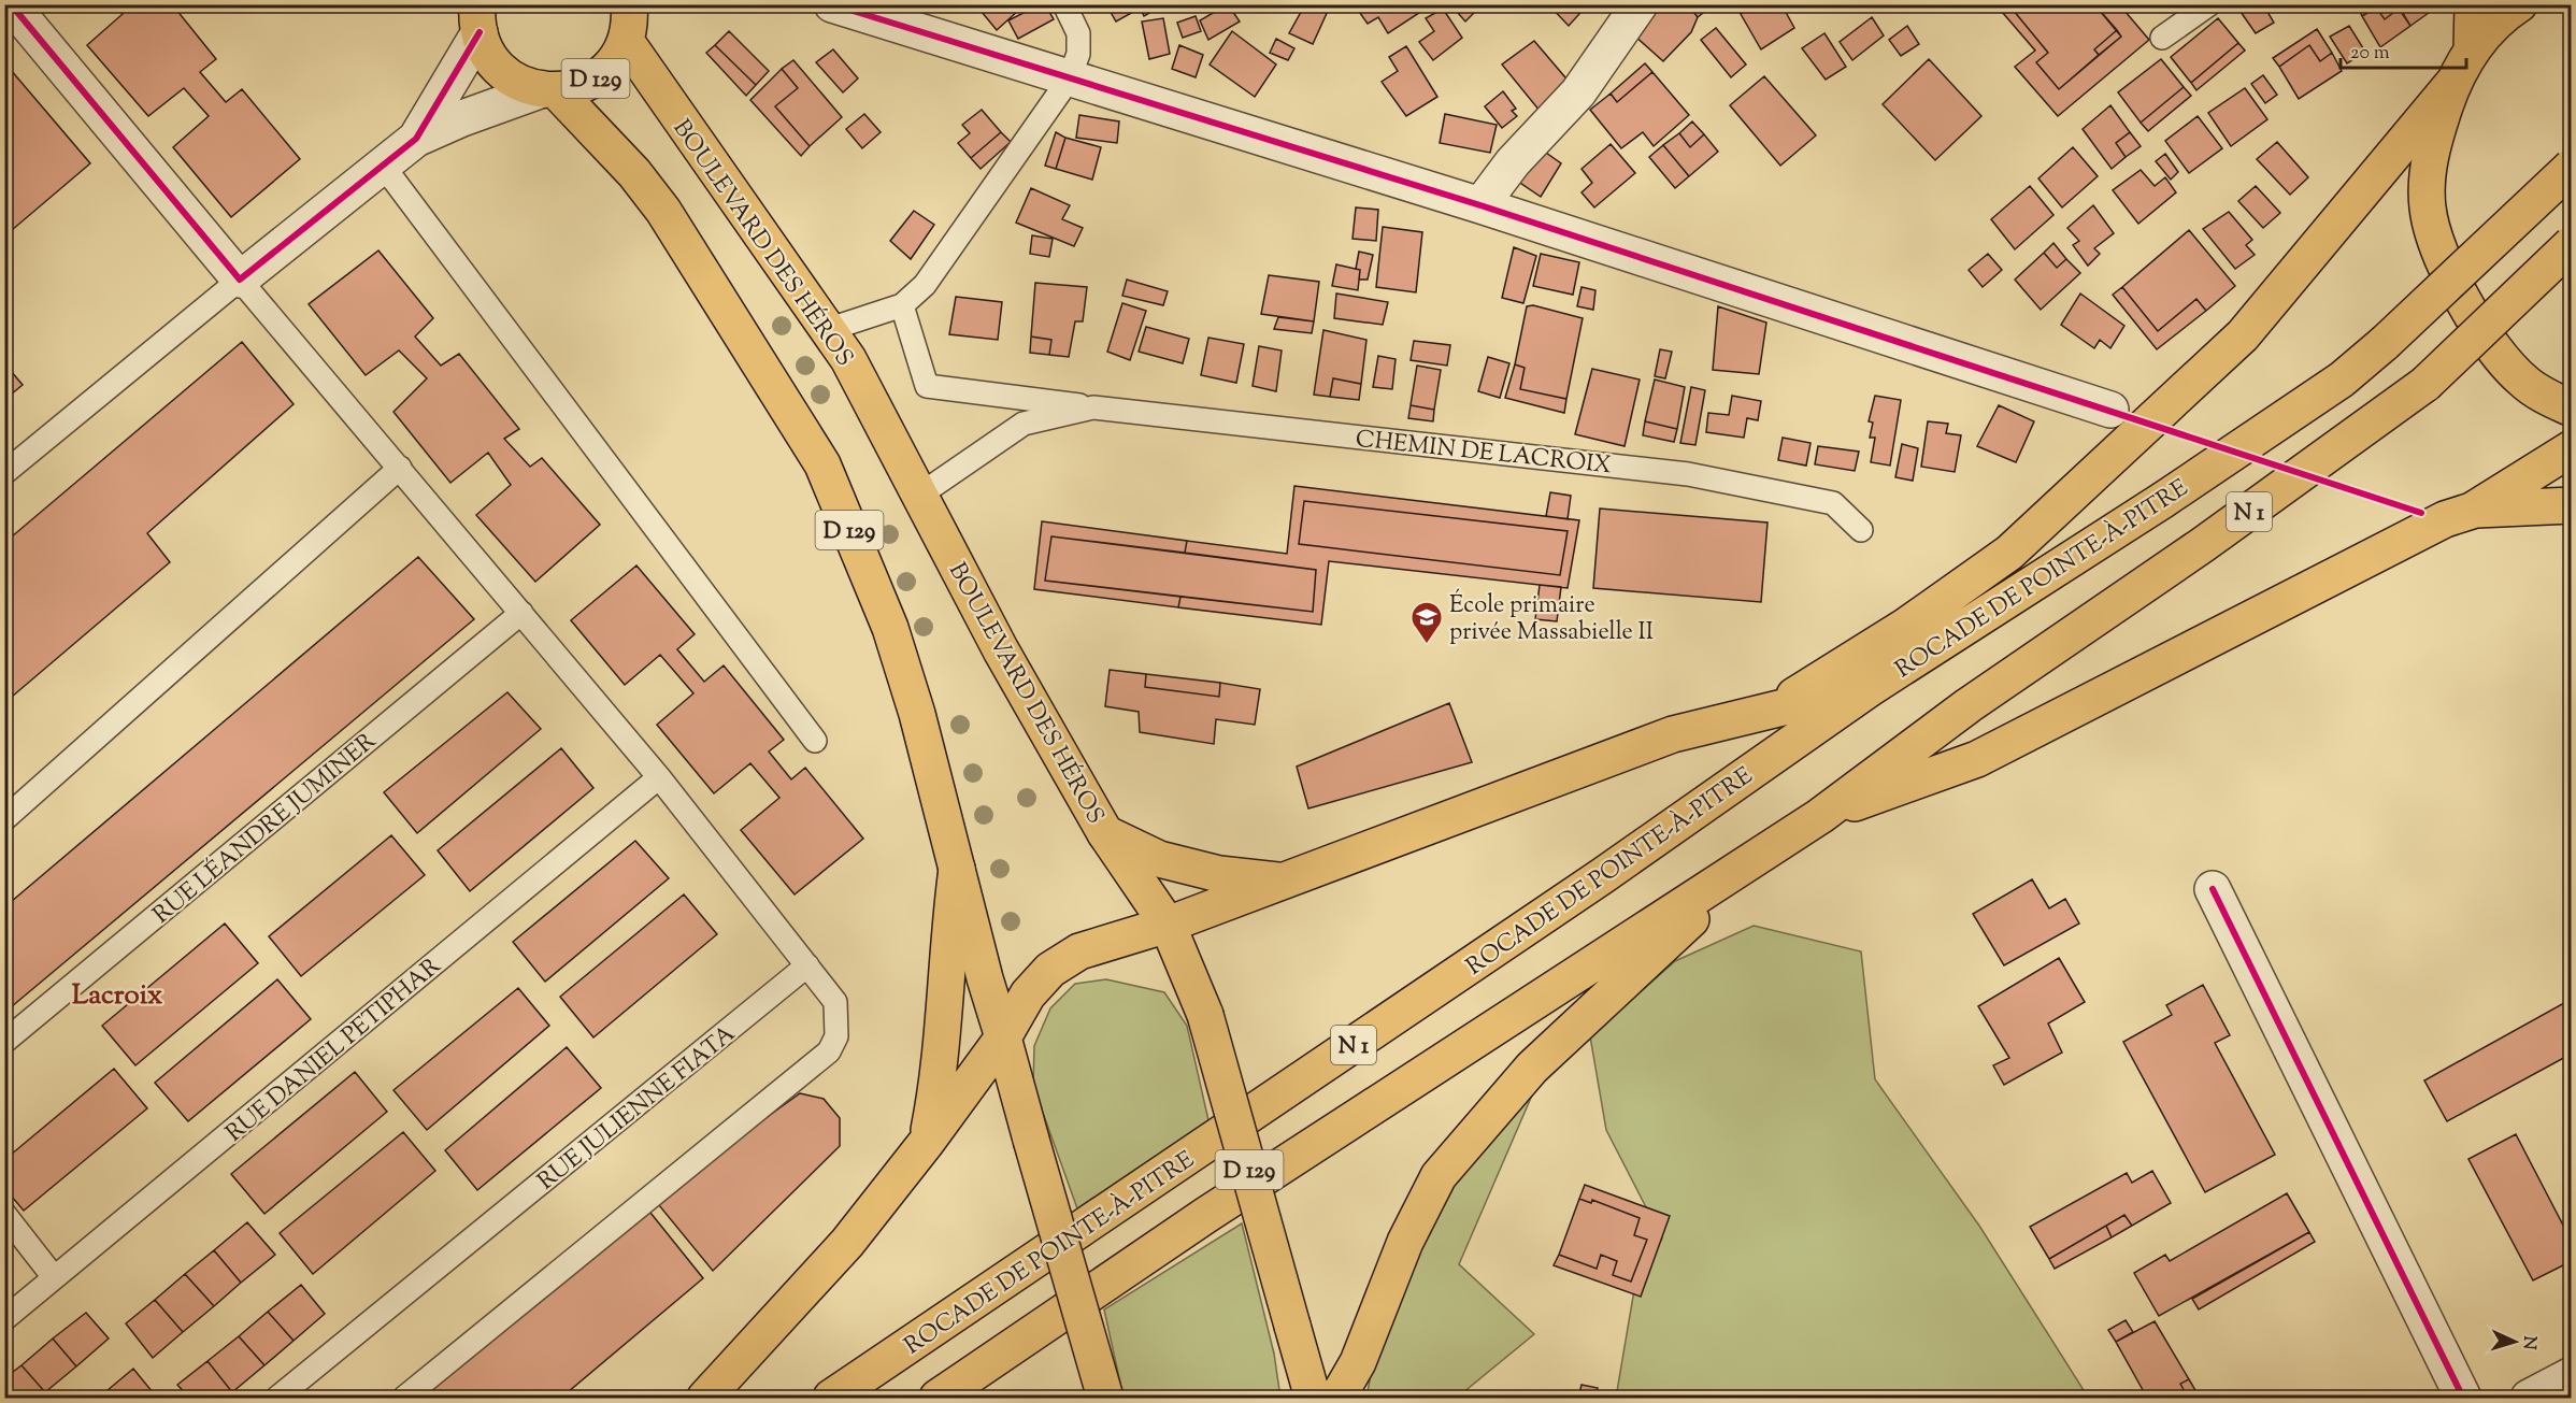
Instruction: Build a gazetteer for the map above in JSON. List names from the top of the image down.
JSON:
{
  "streets": {
    "main road": [
      "D 129",
      "BOULEVARD DES HÉROS",
      "N 1",
      "ROCADE DE POINTE-À-PITRE"
    ],
    "lane": [
      "CHEMIN DE LACROIX",
      "RUE LÉANDRE JUMINER",
      "RUE DANIEL PETIPHAR",
      "RUE JULIENNE FIATA"
    ]
  },
  "crossings": [
    ["D 129", "BOULEVARD DES HÉROS"],
    ["BOULEVARD DES HÉROS", "CHEMIN DE LACROIX"]
  ],
  "districts": ["Lacroix"],
  "places": {
    "school or university": ["École primaire privée Massabielle II"]
  },
  "scale_bar": "20 m",
  "north": "right"
}
